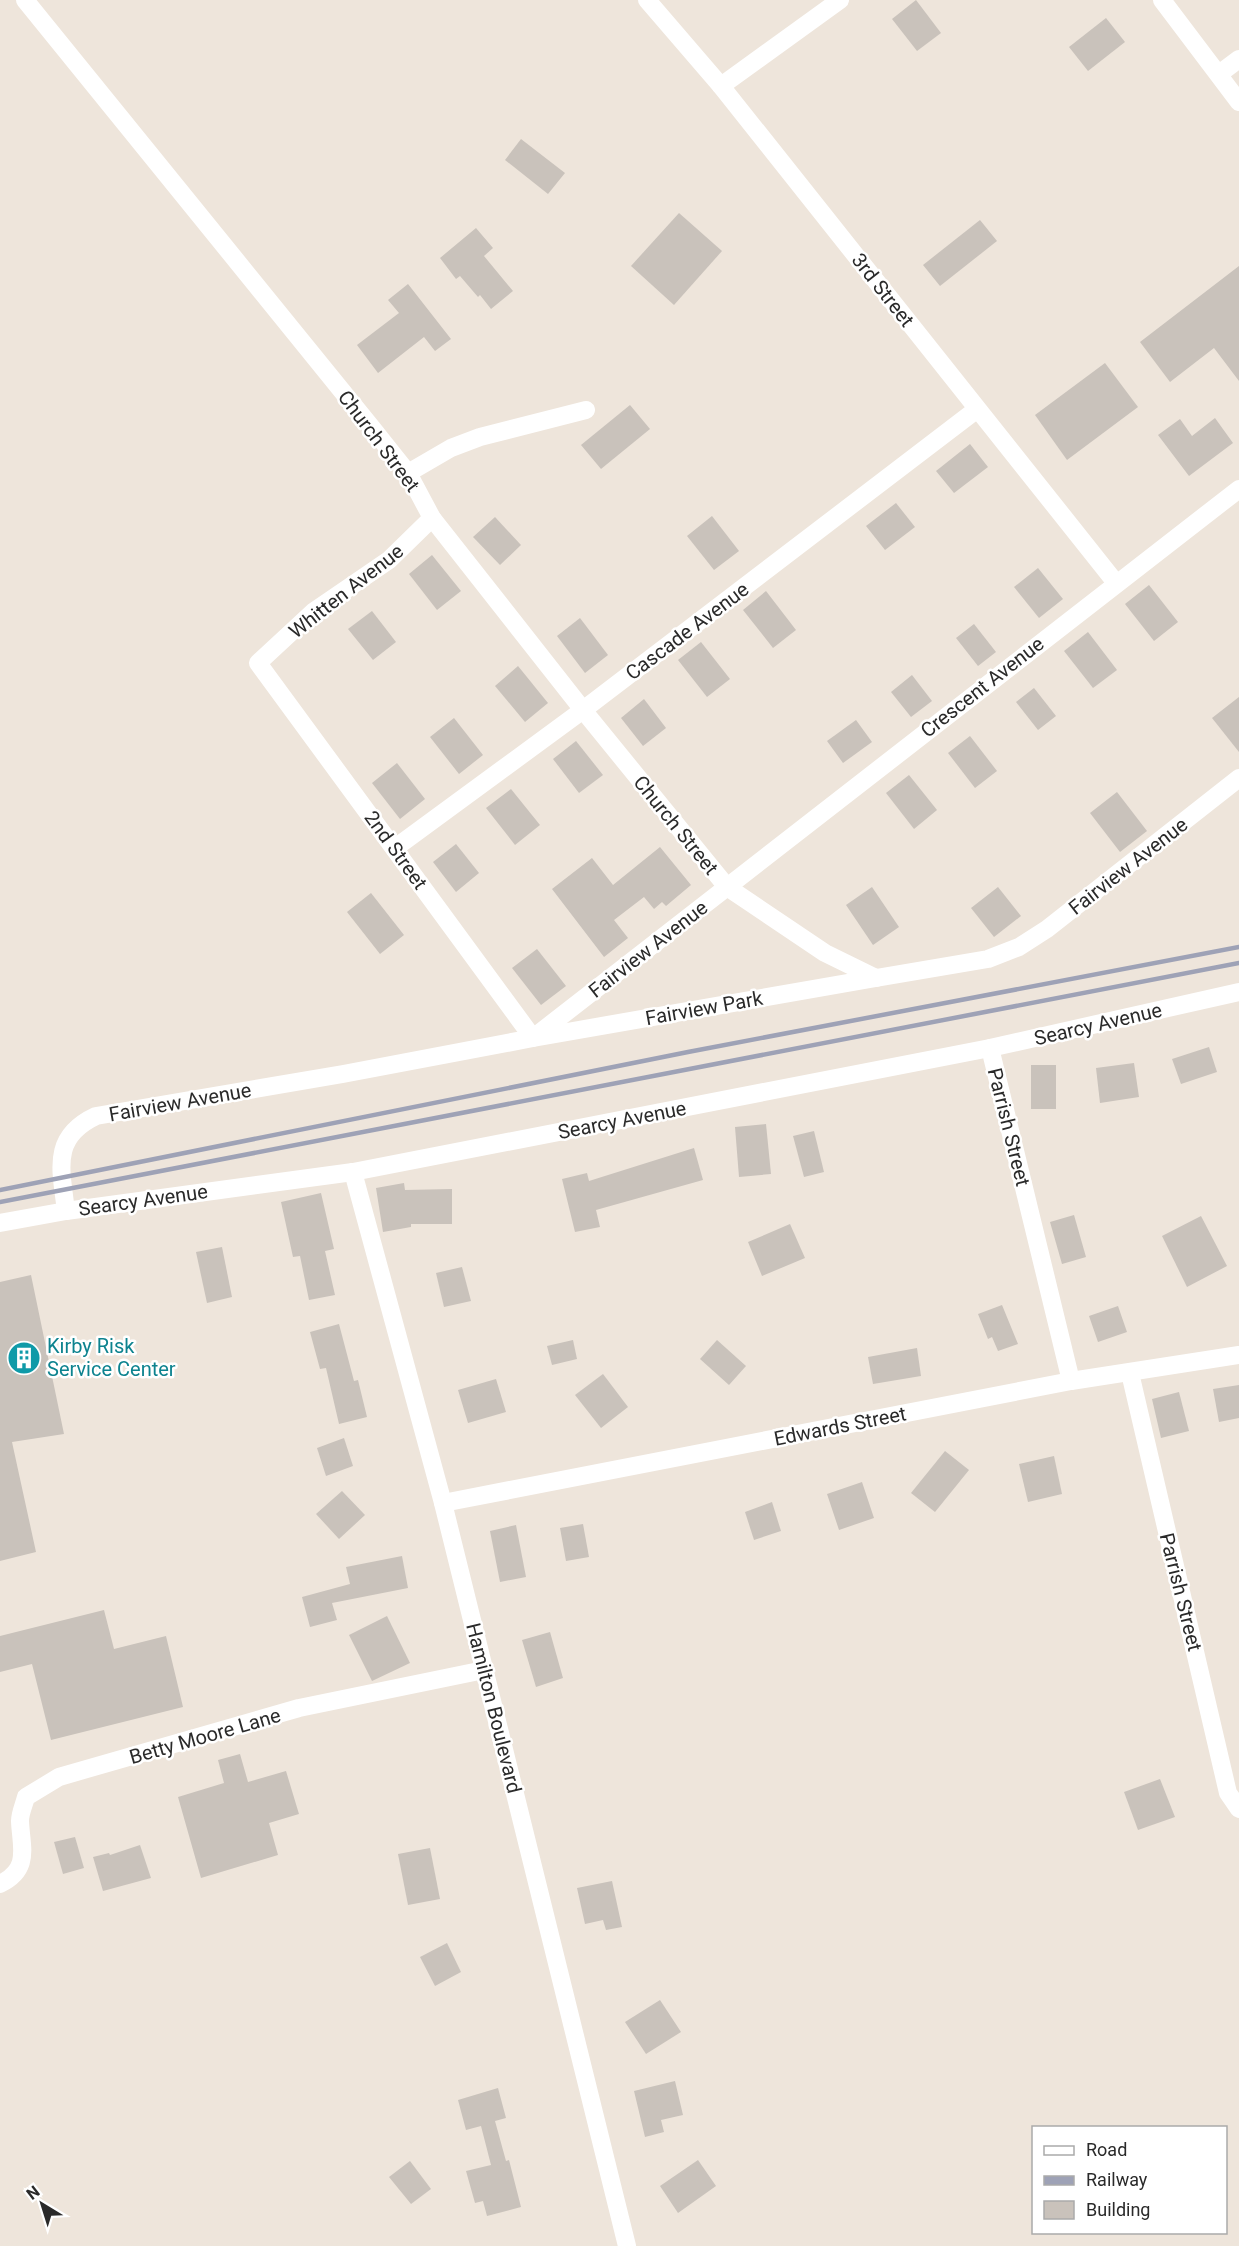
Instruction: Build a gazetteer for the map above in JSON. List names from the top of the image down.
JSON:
{
  "streets": {
    "street": [
      "3rd Street",
      "Church Street",
      "Whitten Avenue",
      "Cascade Avenue",
      "Crescent Avenue",
      "2nd Street",
      "Fairview Avenue",
      "Fairview Park",
      "Searcy Avenue",
      "Parrish Street",
      "Edwards Street",
      "Hamilton Boulevard",
      "Betty Moore Lane"
    ]
  },
  "crossings": [
    ["3rd Street", "Cascade Avenue"],
    ["3rd Street", "Crescent Avenue"],
    ["Church Street", "Whitten Avenue"],
    ["Church Street", "Cascade Avenue"],
    ["Church Street", "Crescent Avenue"],
    ["Church Street", "Fairview Avenue"],
    ["Whitten Avenue", "2nd Street"],
    ["Cascade Avenue", "2nd Street"],
    ["Crescent Avenue", "Fairview Avenue"],
    ["2nd Street", "Fairview Avenue"],
    ["2nd Street", "Fairview Park"],
    ["Fairview Avenue", "Fairview Park"],
    ["Fairview Avenue", "Searcy Avenue"],
    ["Searcy Avenue", "Parrish Street"],
    ["Searcy Avenue", "Hamilton Boulevard"],
    ["Parrish Street", "Edwards Street"],
    ["Edwards Street", "Hamilton Boulevard"],
    ["Hamilton Boulevard", "Betty Moore Lane"]
  ],
  "places": {
    "building": ["Kirby Risk Service Center"]
  },
  "legend": ["Road", "Railway", "Building"],
  "north": "top left"
}
